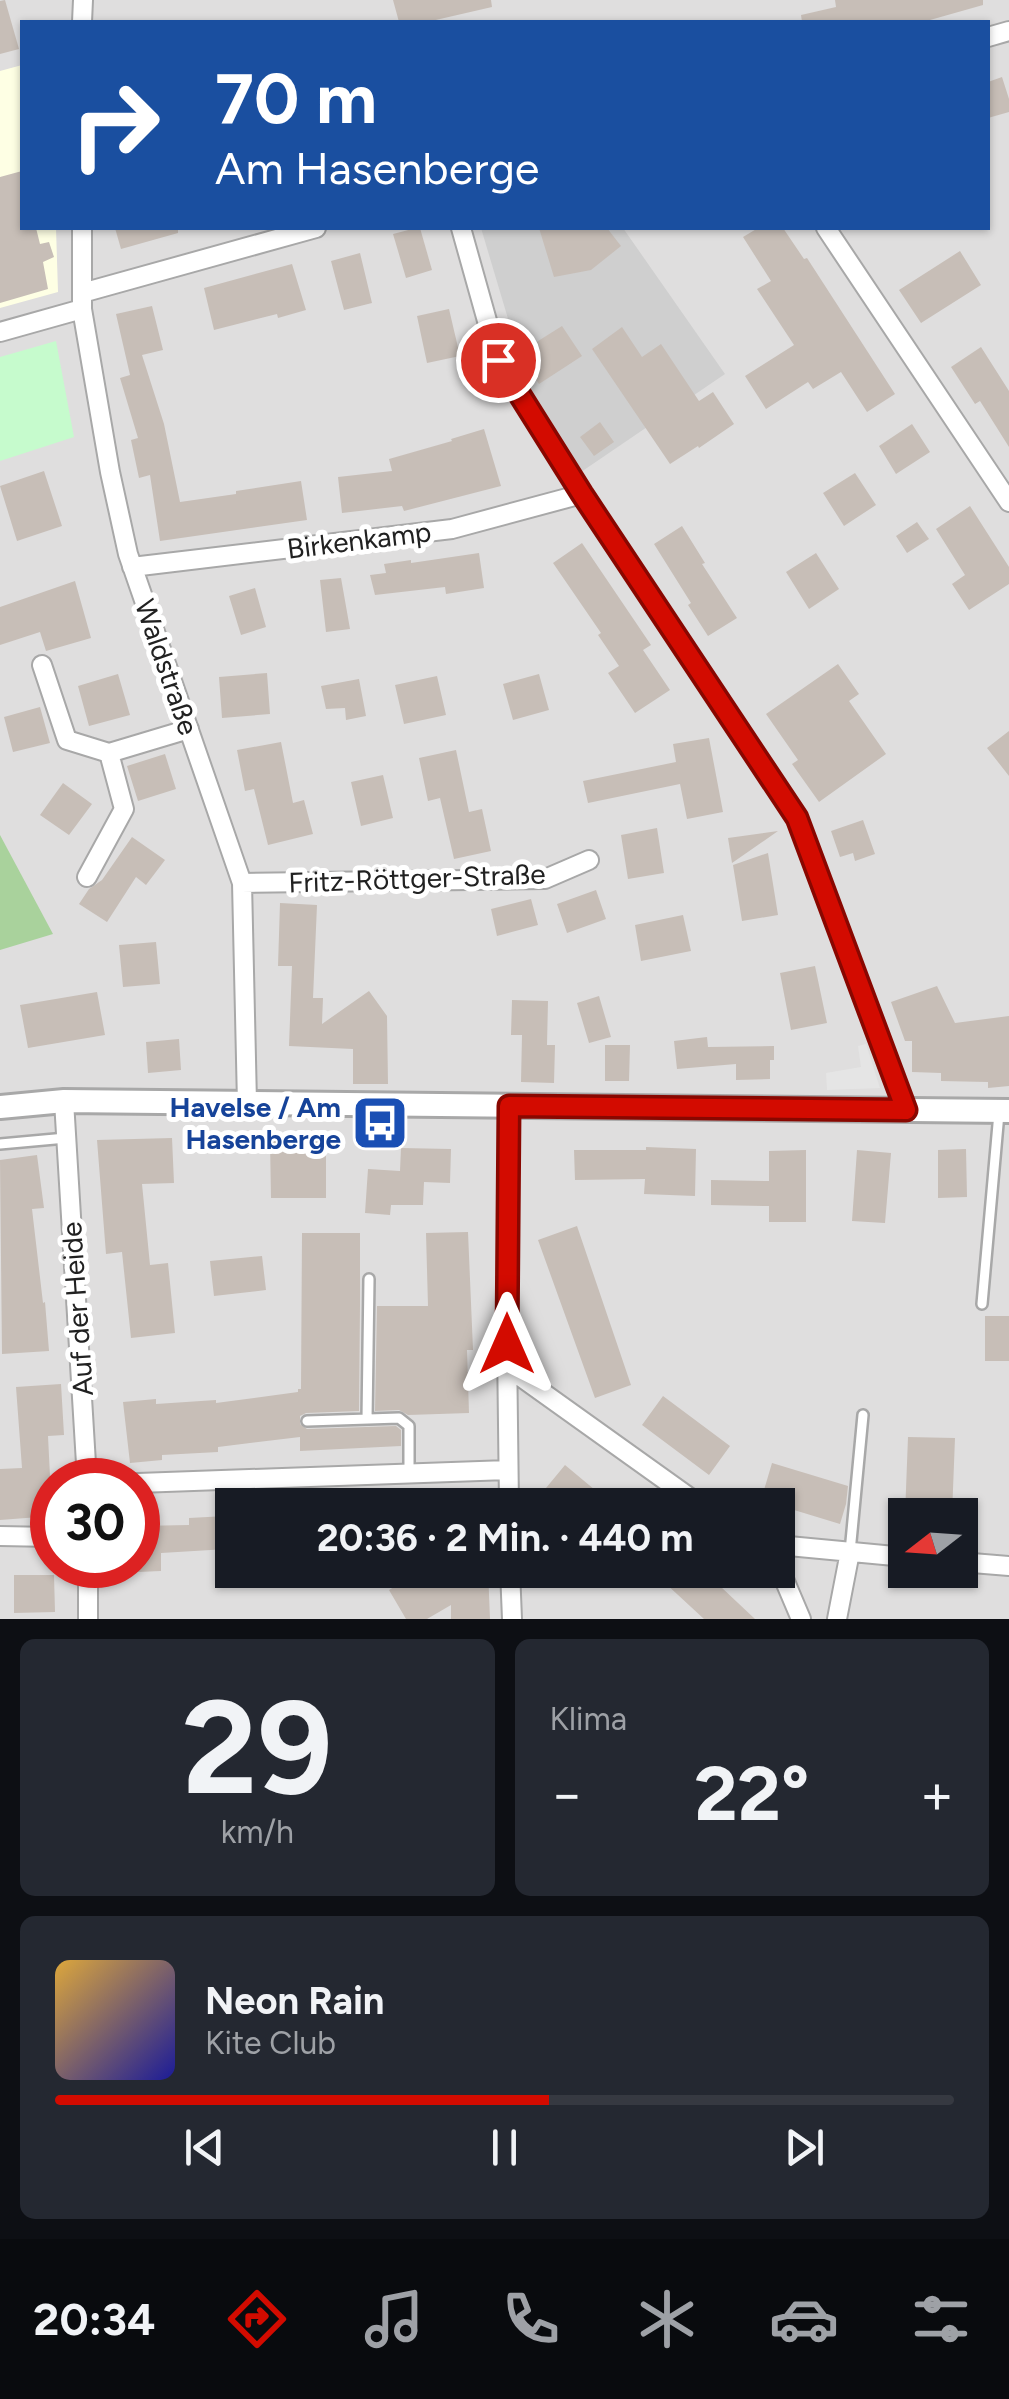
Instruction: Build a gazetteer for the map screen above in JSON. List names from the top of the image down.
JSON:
{
  "streets": {
    "street": [
      "Birkenkamp",
      "Waldstraße",
      "Fritz-Röttger-Straße",
      "Auf der Heide"
    ]
  },
  "crossings": [
    ["Birkenkamp", "Waldstraße"],
    ["Waldstraße", "Fritz-Röttger-Straße"]
  ],
  "places": {
    "bus stop": ["Havelse / Am Hasenberge"]
  },
  "north": "left",
  "page": {
    "turn": ["70 m", "Am Hasenberge"],
    "limit": "30",
    "trip": "20:36 · 2 Min. · 440 m",
    "tile": [
      ["29", "km/h"],
      "Klima"
    ],
    "heat": ["−", "22°", "+"],
    "song": ["Neon Rain", "Kite Club"],
    "tabs": "20:34"
  }
}
